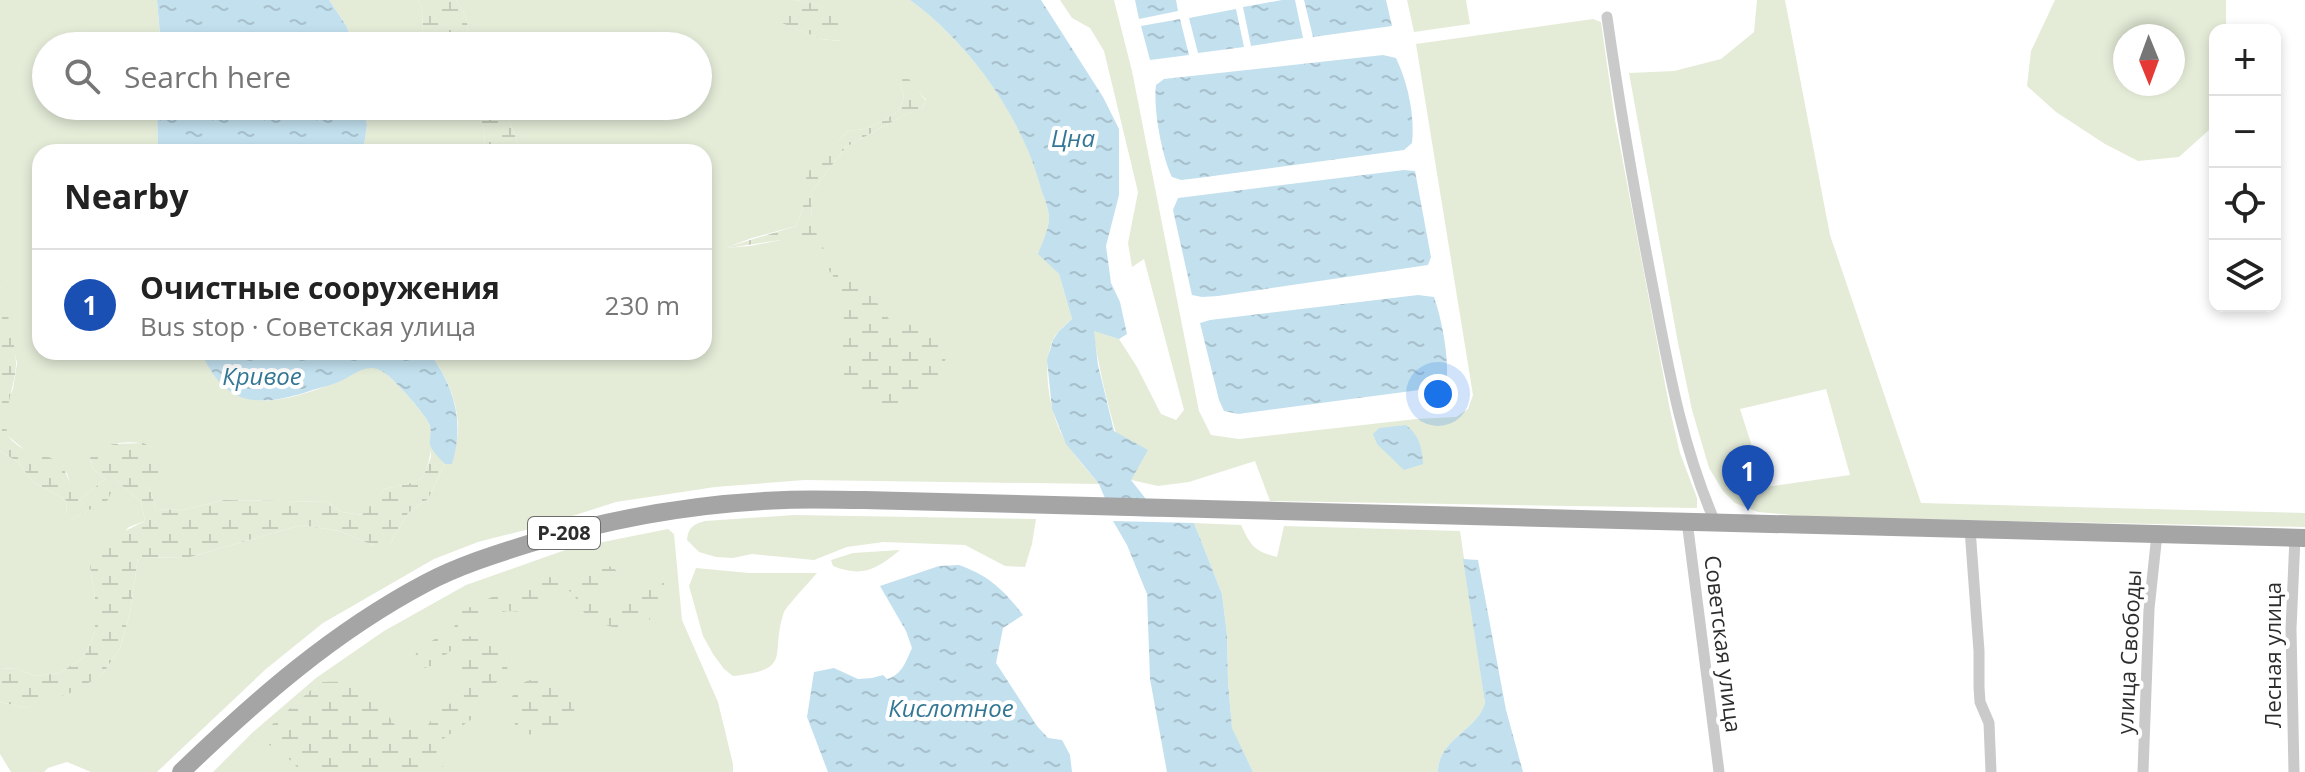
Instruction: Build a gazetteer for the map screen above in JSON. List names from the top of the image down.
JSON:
{
  "streets": {
    "main road": ["Р-208"],
    "street": ["Советская улица", "улица Свободы", "Лесная улица"]
  },
  "crossings": [
    ["Р-208", "Советская улица"],
    ["Р-208", "улица Свободы"],
    ["Р-208", "Лесная улица"]
  ],
  "water": ["Цна", "Кривое", "Кислотное"],
  "north": "bottom",
  "page": {
    "map_buttons": ["+", "−"],
    "search": "Search here",
    "heading": "Nearby",
    "list": [
      {
        "mark": "1",
        "name": "Очистные сооружения",
        "note": "Bus stop · Советская улица",
        "value": "230 m"
      }
    ],
    "pins": "1"
  }
}
